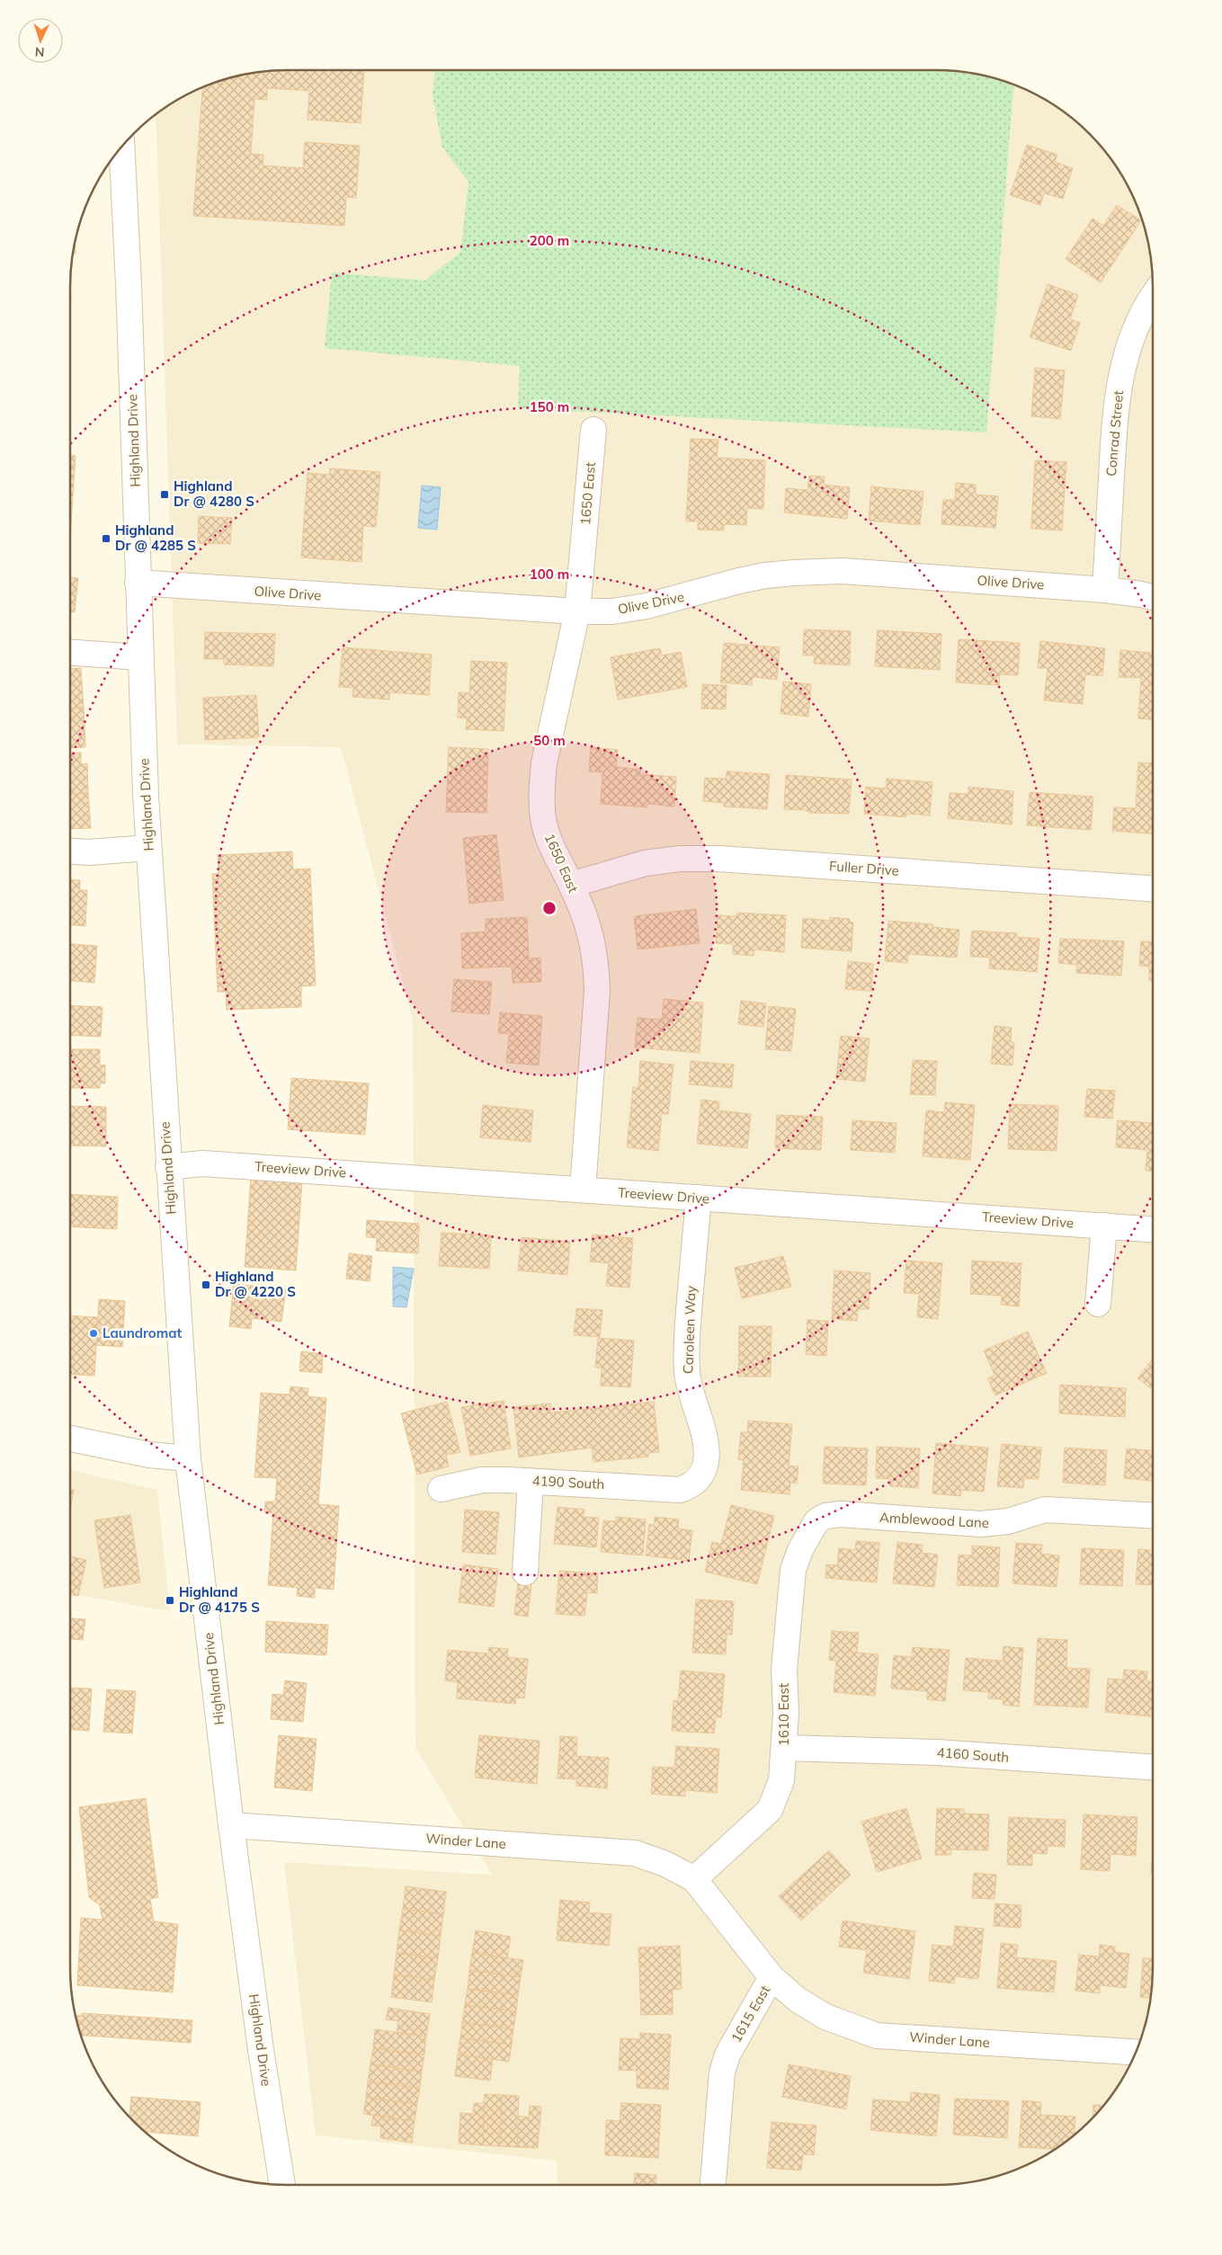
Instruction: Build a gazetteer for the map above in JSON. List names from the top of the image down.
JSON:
{
  "streets": {
    "street": [
      "Conrad Street",
      "Highland Drive",
      "1650 East",
      "Olive Drive",
      "Fuller Drive",
      "Treeview Drive",
      "Caroleen Way",
      "4190 South",
      "Amblewood Lane",
      "1610 East",
      "4160 South",
      "Winder Lane",
      "1615 East"
    ]
  },
  "crossings": [
    ["Conrad Street", "Olive Drive"],
    ["Highland Drive", "Olive Drive"],
    ["Highland Drive", "Treeview Drive"],
    ["Highland Drive", "Winder Lane"],
    ["1650 East", "Olive Drive"],
    ["1650 East", "Fuller Drive"],
    ["1650 East", "Treeview Drive"],
    ["Treeview Drive", "Caroleen Way"],
    ["Caroleen Way", "4190 South"],
    ["Amblewood Lane", "1610 East"],
    ["1610 East", "4160 South"],
    ["1610 East", "Winder Lane"],
    ["1610 East", "1615 East"],
    ["Winder Lane", "1615 East"]
  ],
  "places": {
    "transit": [
      "Highland Dr @ 4280 S",
      "Highland Dr @ 4285 S",
      "Highland Dr @ 4220 S",
      "Highland Dr @ 4175 S"
    ],
    "other": ["Laundromat"]
  },
  "north": "bottom",
  "rings": [
    "200 m",
    "150 m",
    "100 m",
    "50 m"
  ]
}
